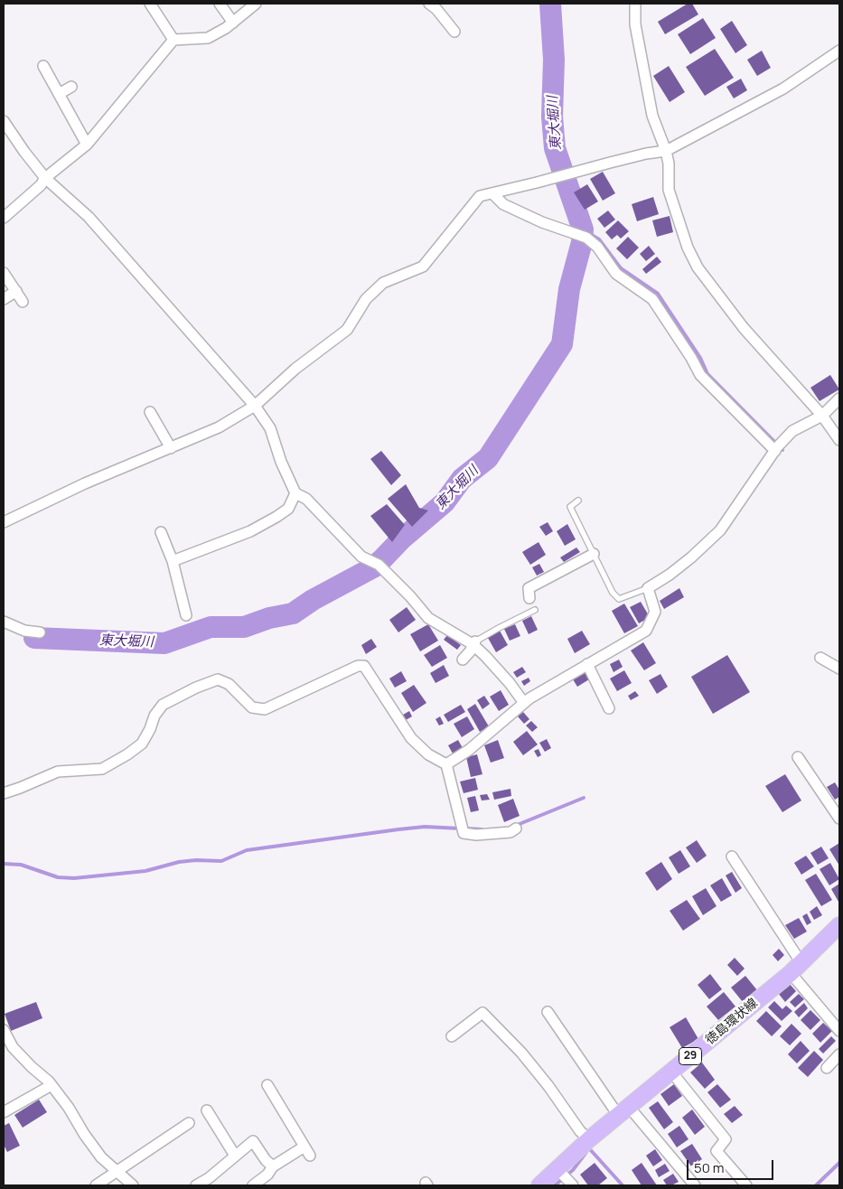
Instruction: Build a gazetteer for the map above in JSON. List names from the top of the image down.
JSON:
{
  "streets": {
    "main road": ["徳島環状線", "29"]
  },
  "water": ["東大堀川"],
  "scale_bar": "50 m"
}
